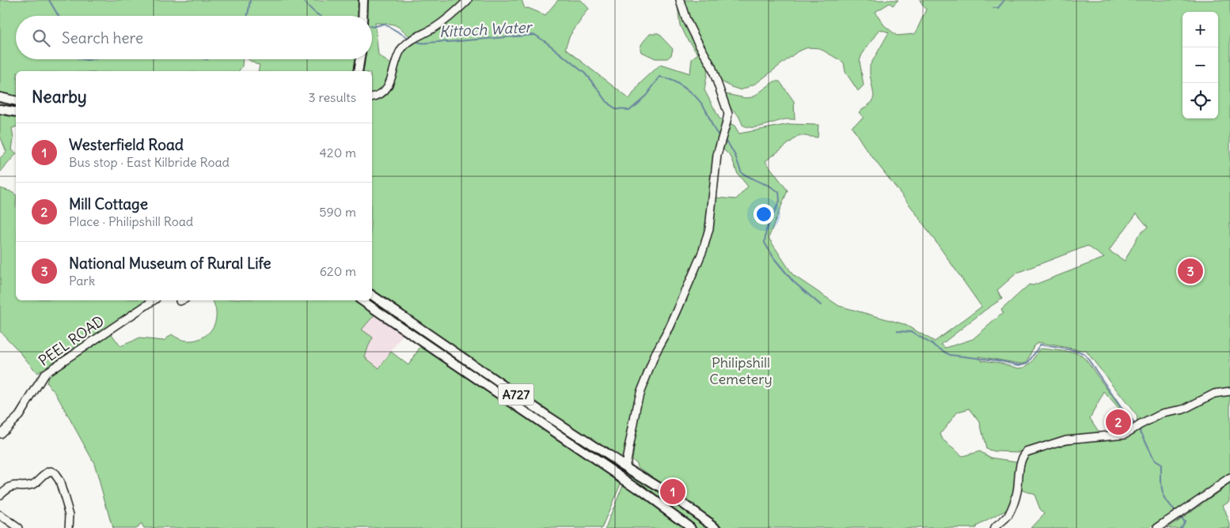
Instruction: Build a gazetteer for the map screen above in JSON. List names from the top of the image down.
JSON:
{
  "streets": {
    "main road": ["A727"],
    "street": ["PEEL ROAD"]
  },
  "water": ["Kittoch Water"],
  "parks": ["Philipshill Cemetery"],
  "page": {
    "map_buttons": ["+", "−"],
    "search": "Search here",
    "heading": ["Nearby", "3 results"],
    "list": [
      {
        "mark": "1",
        "name": "Westerfield Road",
        "note": "Bus stop · East Kilbride Road",
        "value": "420 m"
      },
      {
        "mark": "2",
        "name": "Mill Cottage",
        "note": "Place · Philipshill Road",
        "value": "590 m"
      },
      {
        "mark": "3",
        "name": "National Museum of Rural Life",
        "note": "Park",
        "value": "620 m"
      }
    ],
    "pins": ["3", "2", "1"]
  }
}
